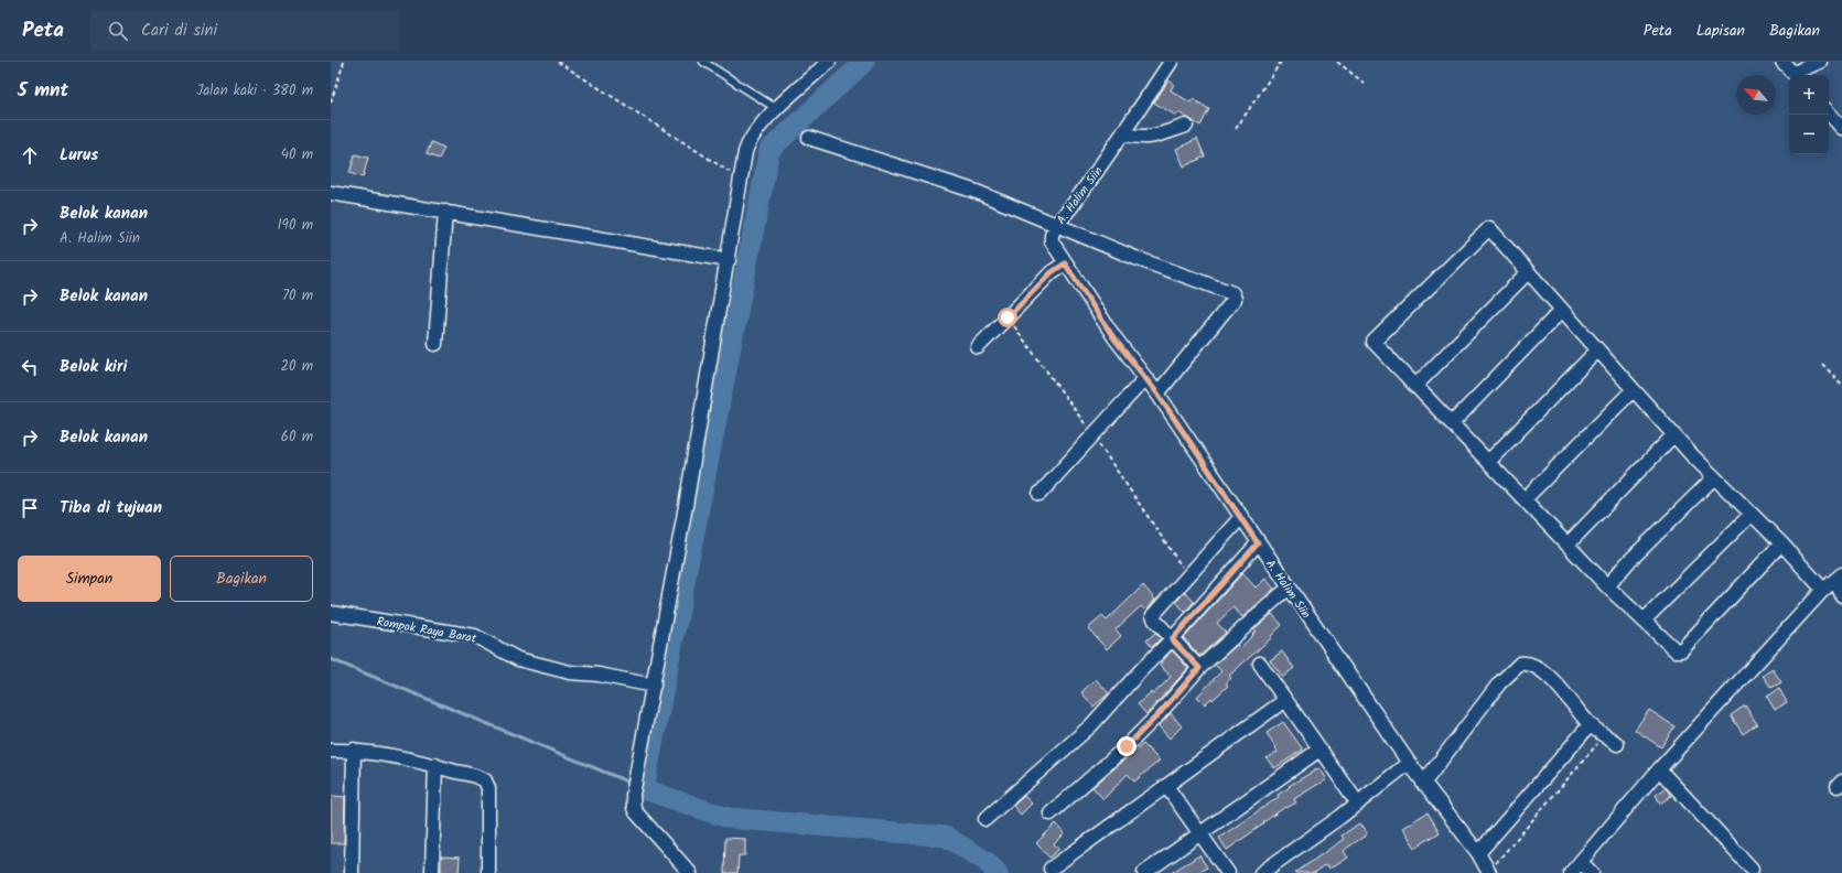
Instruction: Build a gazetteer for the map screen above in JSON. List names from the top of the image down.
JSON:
{
  "streets": {
    "street": ["A. Halim Siin", "Rompok Raya Barat"]
  },
  "north": "top left",
  "page": {
    "header": "Peta",
    "search": "Cari di sini",
    "nav": ["Peta", "Lapisan", "Bagikan"],
    "heading": ["5 mnt", "Jalan kaki · 380 m"],
    "map_buttons": ["+", "−"],
    "list": [
      ["Lurus", "40 m"],
      ["Belok kanan", "A. Halim Siin", "190 m"],
      ["Belok kanan", "70 m"],
      ["Belok kiri", "20 m"],
      ["Belok kanan", "60 m"],
      "Tiba di tujuan"
    ],
    "buttons": ["Simpan", "Bagikan"]
  }
}
